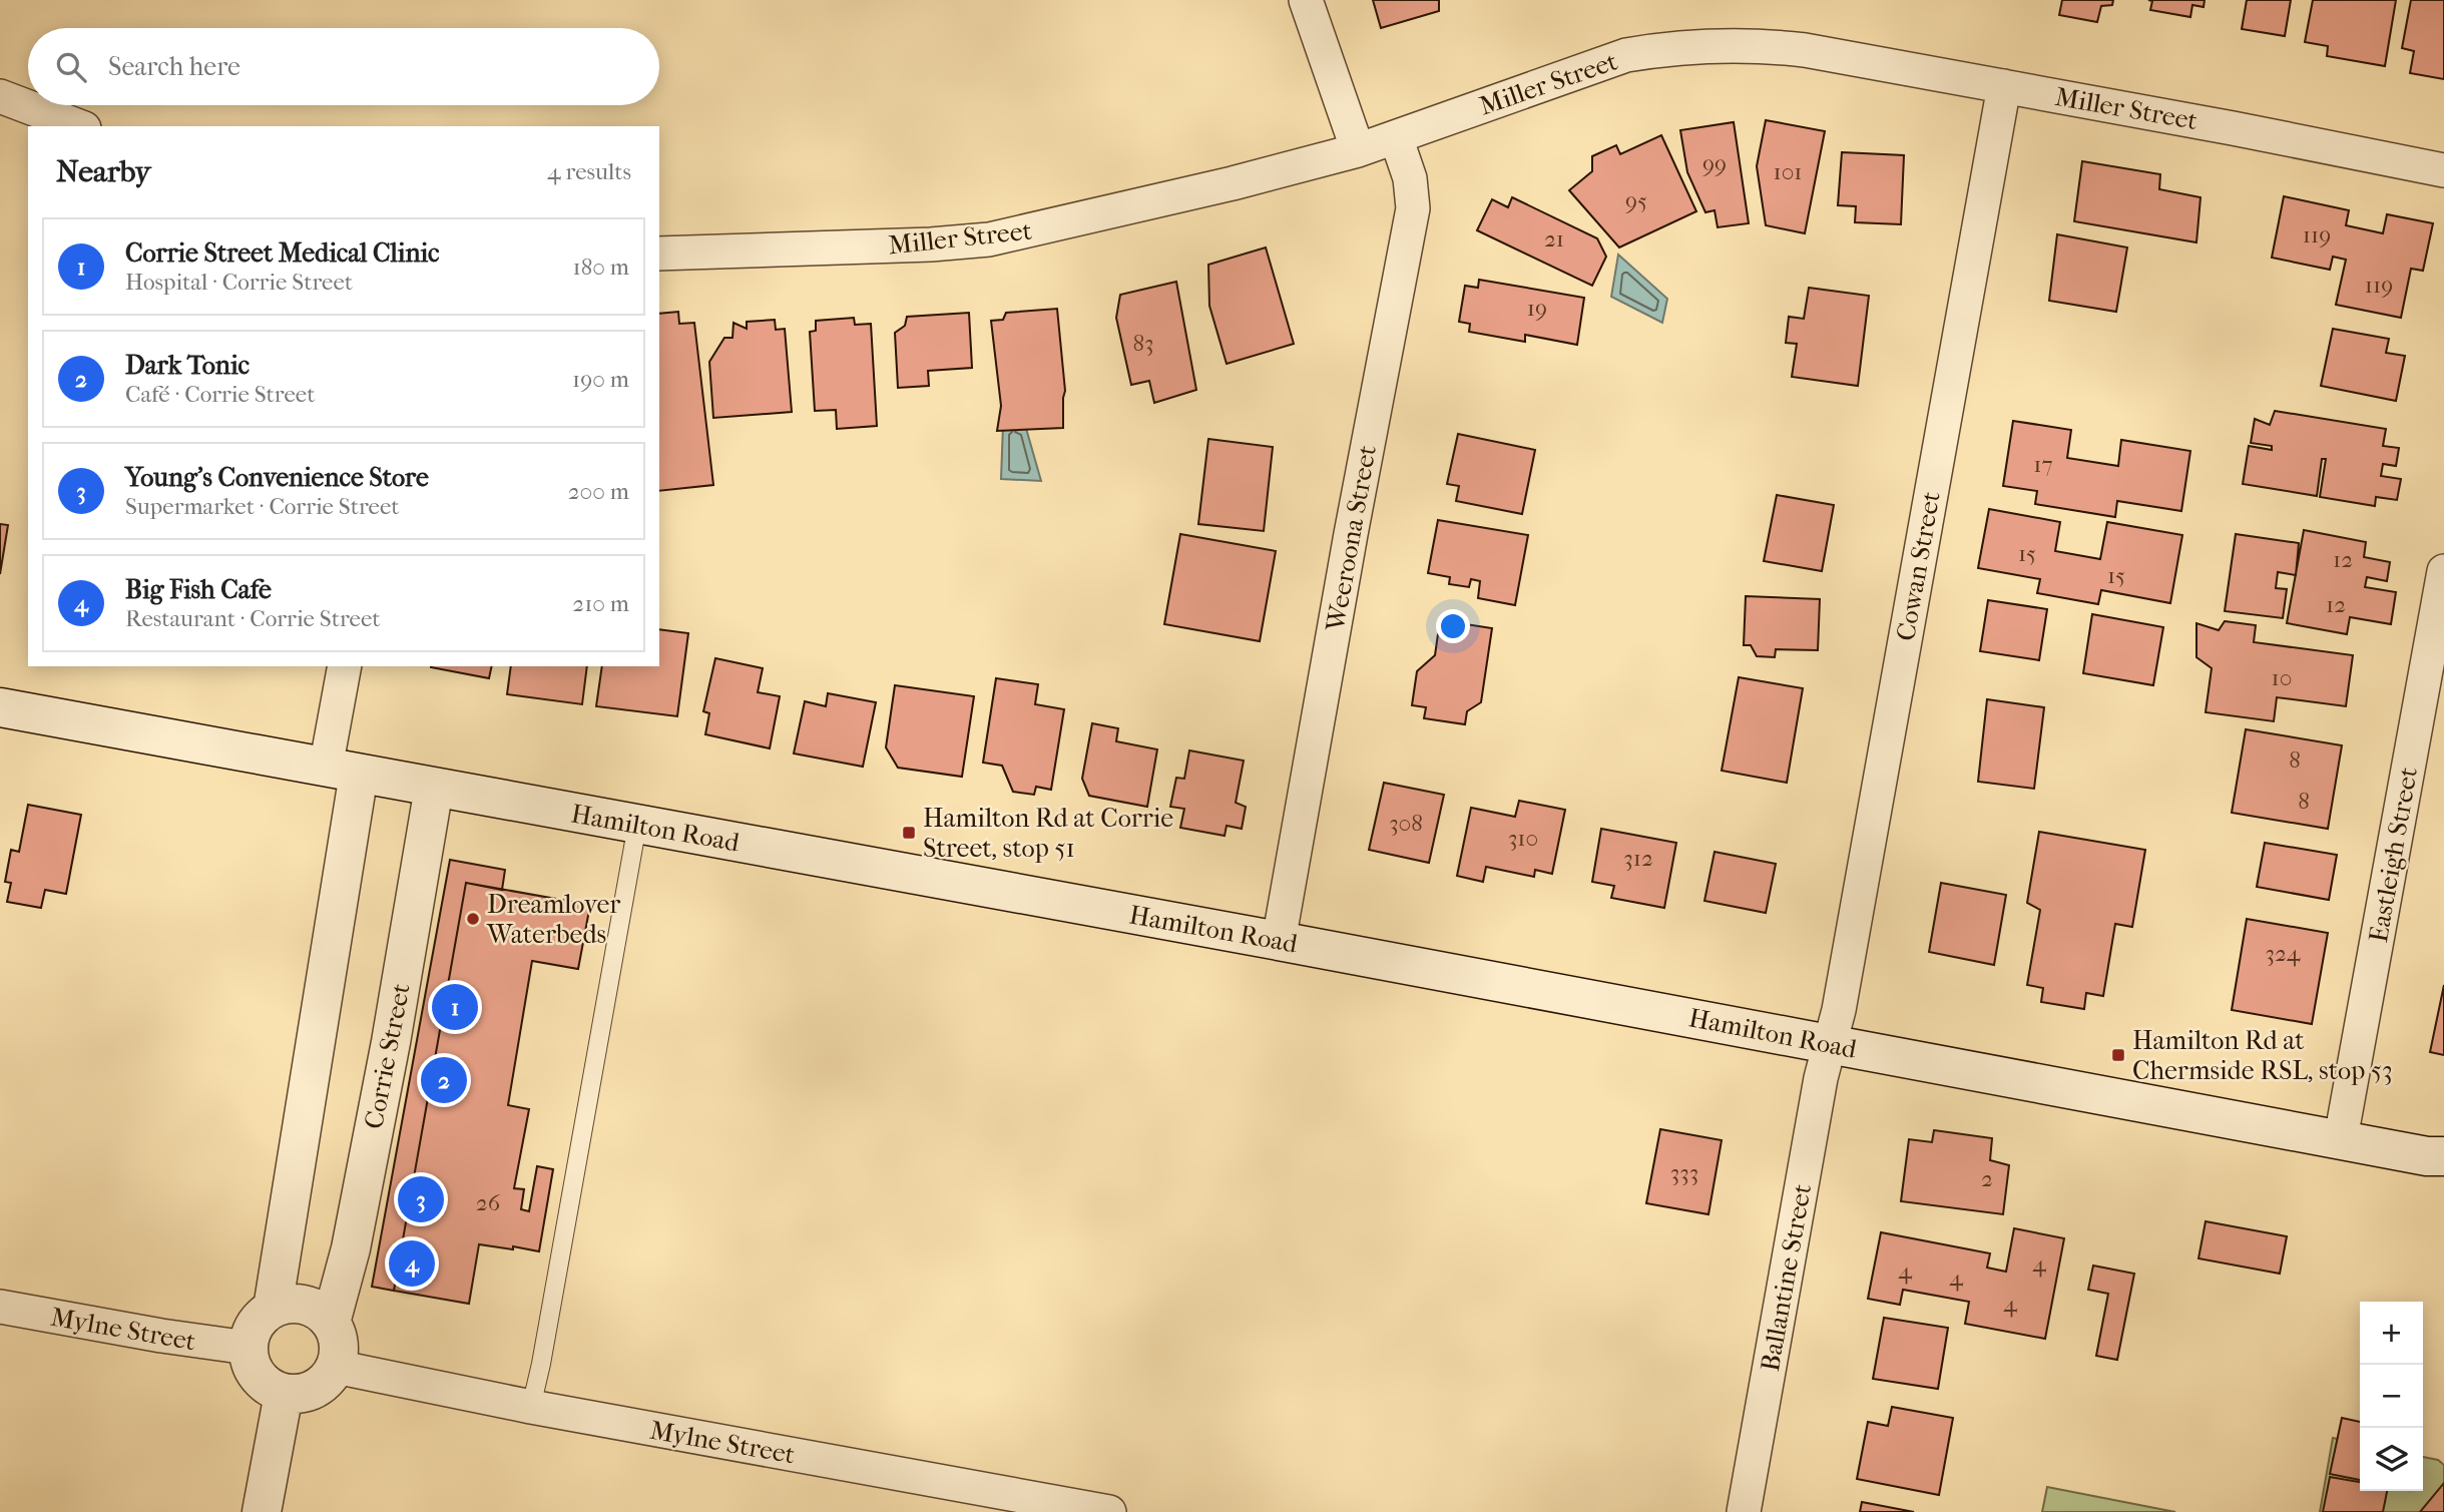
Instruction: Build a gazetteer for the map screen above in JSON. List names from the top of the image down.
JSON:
{
  "streets": {
    "main road": ["Hamilton Road", "Corrie Street"],
    "street": [
      "Miller Street",
      "Weeroona Street",
      "Cowan Street",
      "Eastleigh Street",
      "Ballantine Street",
      "Mylne Street"
    ]
  },
  "crossings": [
    ["Miller Street", "Weeroona Street"],
    ["Miller Street", "Cowan Street"],
    ["Weeroona Street", "Hamilton Road"],
    ["Cowan Street", "Hamilton Road"],
    ["Cowan Street", "Ballantine Street"],
    ["Hamilton Road", "Eastleigh Street"],
    ["Hamilton Road", "Corrie Street"],
    ["Hamilton Road", "Ballantine Street"],
    ["Corrie Street", "Mylne Street"]
  ],
  "places": {
    "transit": ["Hamilton Rd at Corrie Street, stop 51", "Hamilton Rd at Chermside RSL, stop 53"],
    "other": ["Dreamlover Waterbeds"]
  },
  "house_numbers": [
    "99",
    "101",
    "95",
    "119",
    "21",
    "119",
    "19",
    "83",
    "17",
    "15",
    "12",
    "15",
    "12",
    "10",
    "8",
    "8",
    "308",
    "310",
    "312",
    "324",
    "333",
    "2",
    "26",
    "4",
    "4",
    "4",
    "4"
  ],
  "page": {
    "search": "Search here",
    "heading": ["Nearby", "4 results"],
    "list": [
      {
        "mark": "1",
        "name": "Corrie Street Medical Clinic",
        "note": "Hospital · Corrie Street",
        "value": "180 m"
      },
      {
        "mark": "2",
        "name": "Dark Tonic",
        "note": "Café · Corrie Street",
        "value": "190 m"
      },
      {
        "mark": "3",
        "name": "Young's Convenience Store",
        "note": "Supermarket · Corrie Street",
        "value": "200 m"
      },
      {
        "mark": "4",
        "name": "Big Fish Cafe",
        "note": "Restaurant · Corrie Street",
        "value": "210 m"
      }
    ],
    "pins": [
      "1",
      "2",
      "3",
      "4"
    ],
    "map_buttons": ["+", "−"]
  }
}
